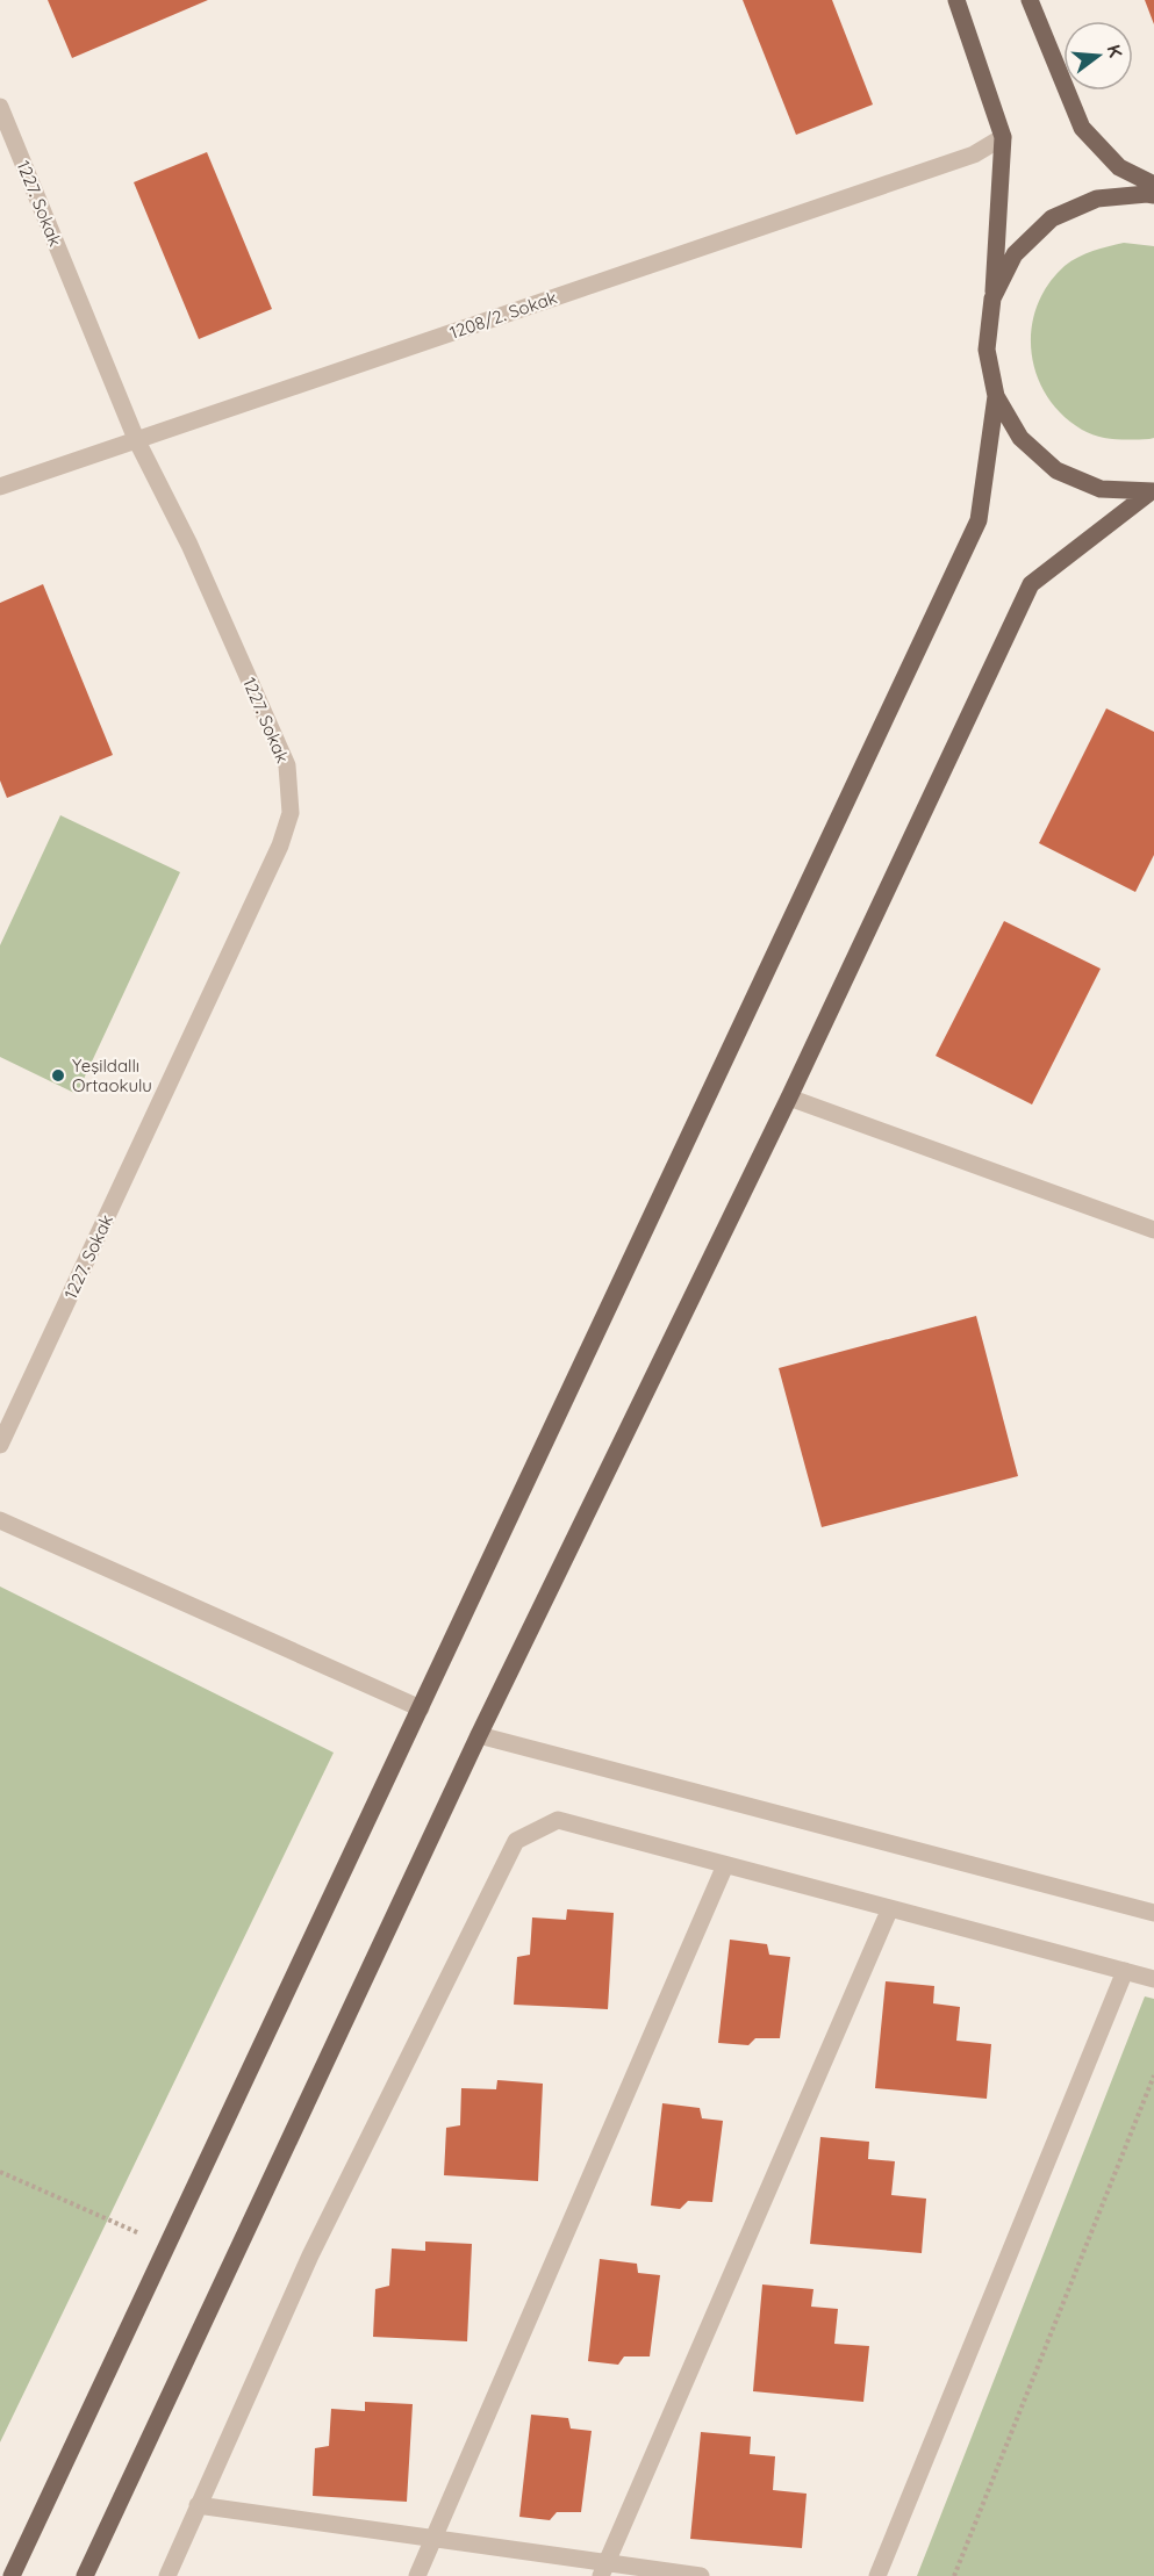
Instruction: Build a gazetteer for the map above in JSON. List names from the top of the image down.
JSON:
{
  "streets": {
    "street": ["1227. Sokak", "1208/2. Sokak"]
  },
  "crossings": [
    ["1227. Sokak", "1208/2. Sokak"]
  ],
  "places": ["Yeşildallı Ortaokulu"],
  "north": "right"
}
